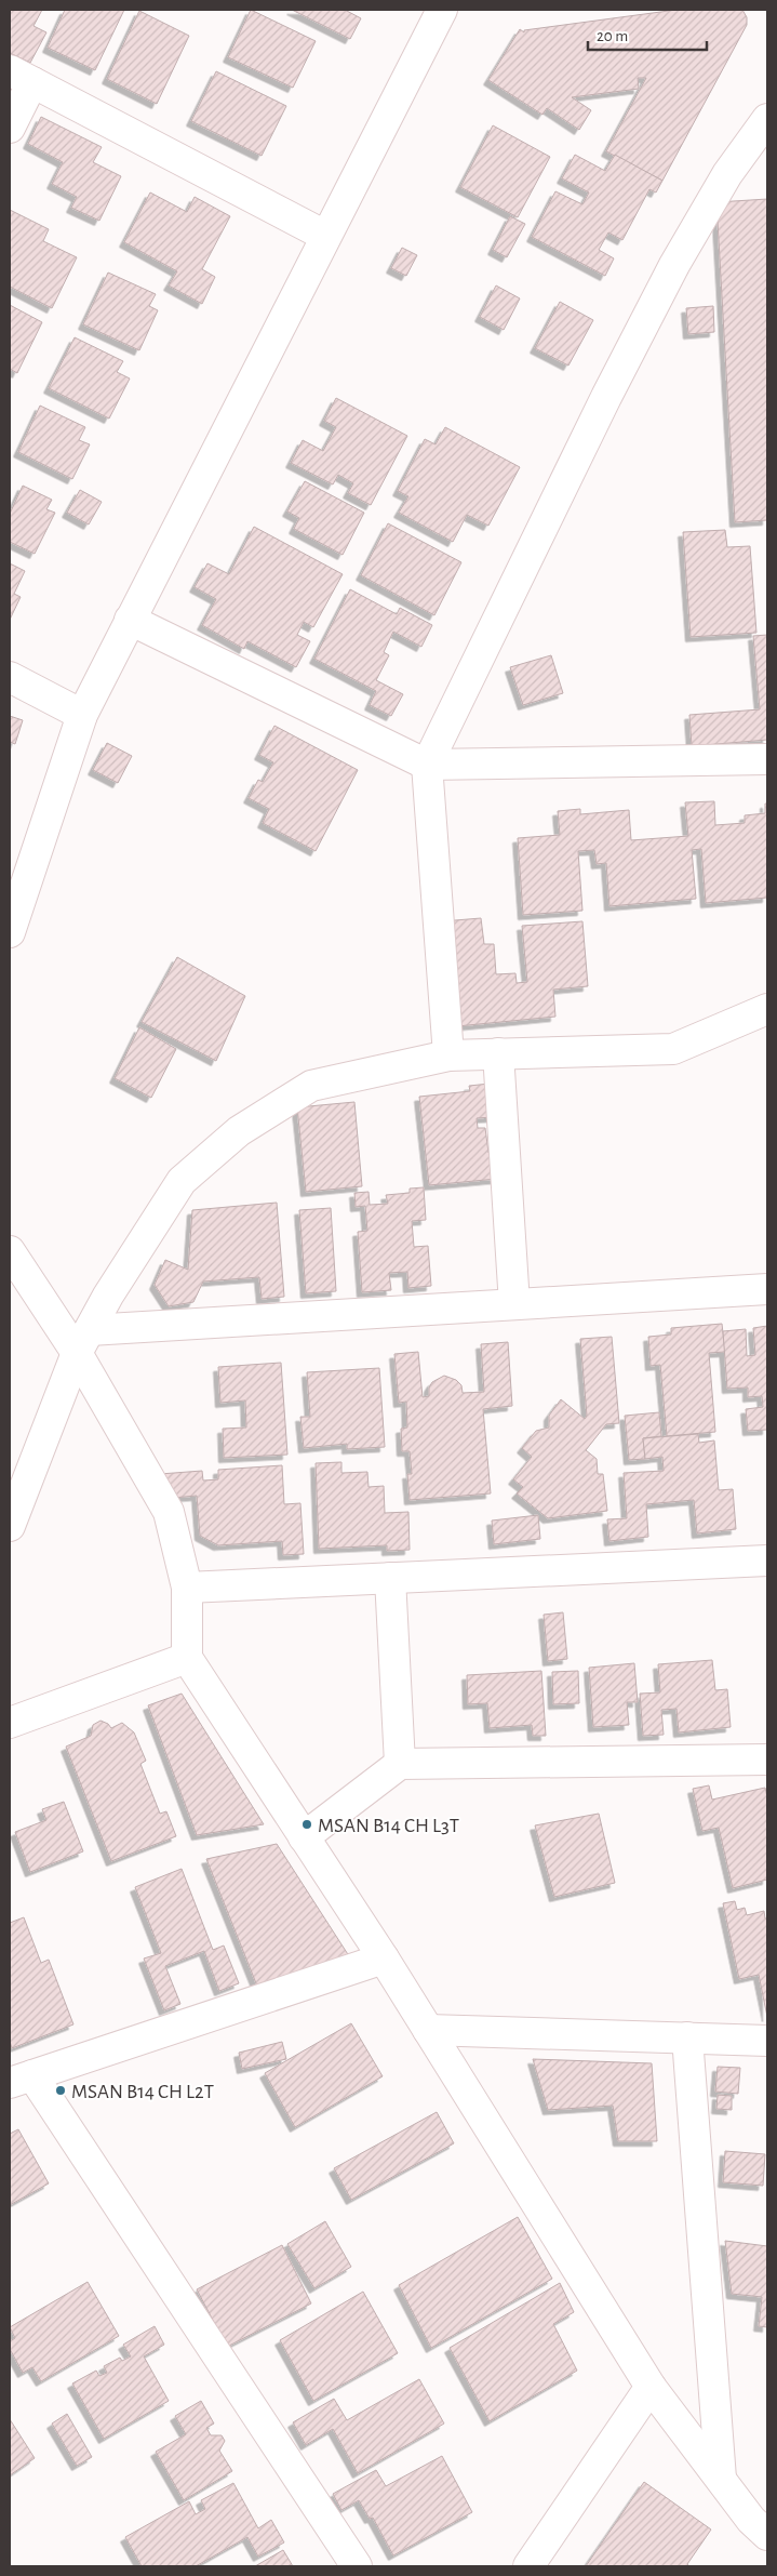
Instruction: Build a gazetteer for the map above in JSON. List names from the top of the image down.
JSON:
{
  "places": ["MSAN B14 CH L3T", "MSAN B14 CH L2T"],
  "scale_bar": "20 m"
}
